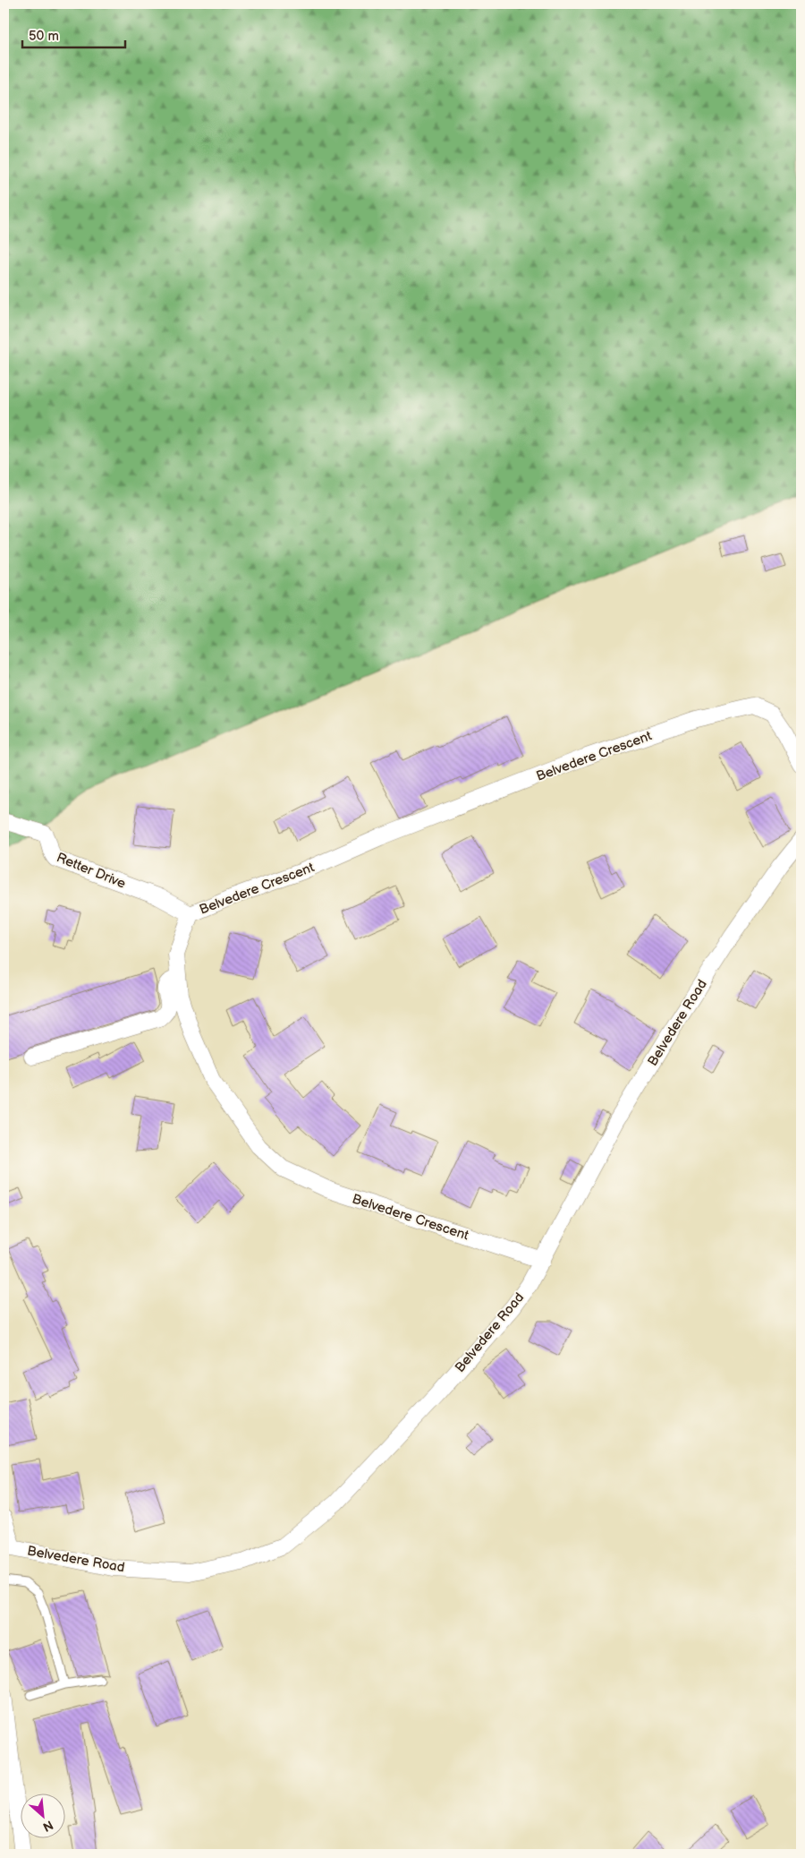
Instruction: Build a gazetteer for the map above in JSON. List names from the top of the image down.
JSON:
{
  "streets": {
    "street": ["Belvedere Crescent", "Retter Drive", "Belvedere Road"]
  },
  "crossings": [
    ["Belvedere Crescent", "Retter Drive"],
    ["Belvedere Crescent", "Belvedere Road"]
  ],
  "scale_bar": "50 m",
  "north": "bottom right"
}
